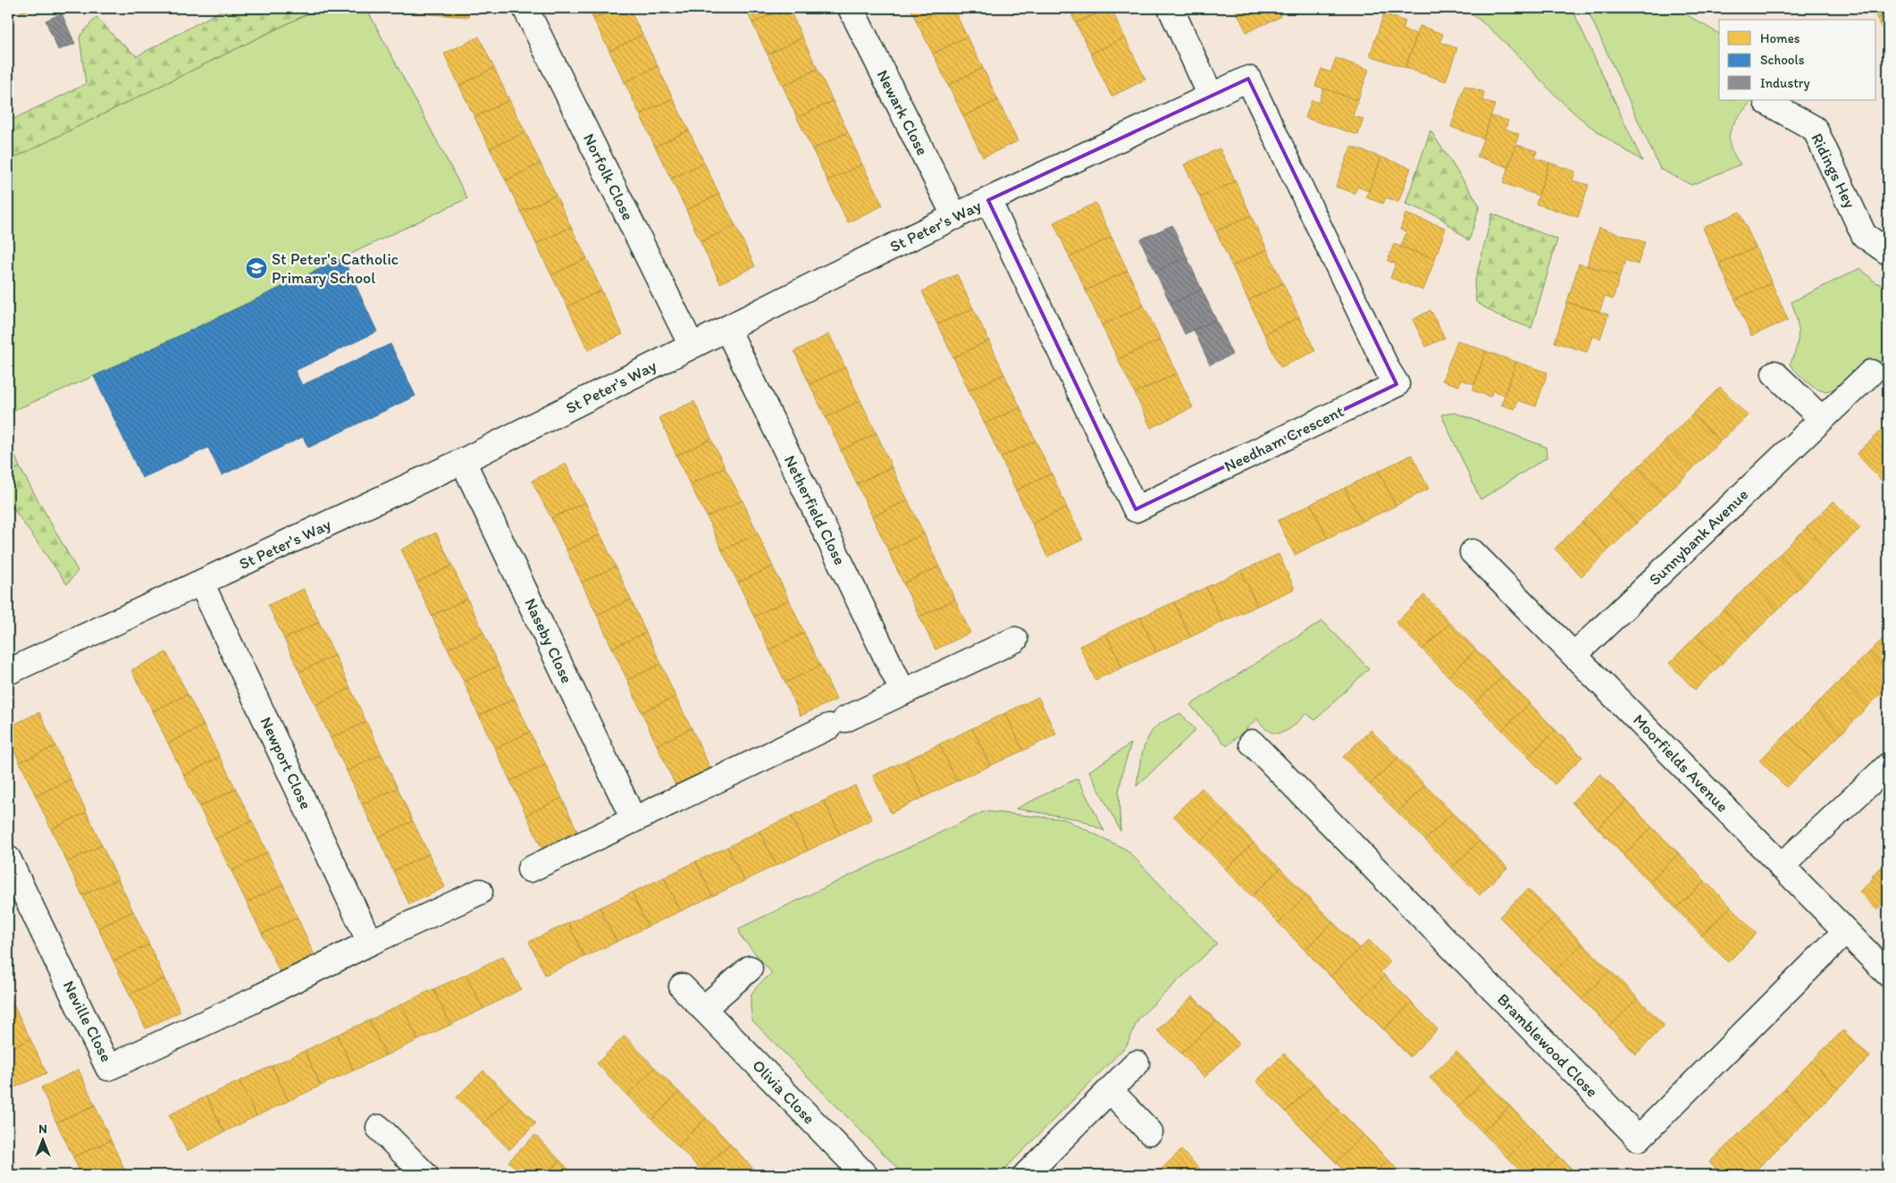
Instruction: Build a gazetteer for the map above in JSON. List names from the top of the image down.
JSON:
{
  "streets": {
    "street": [
      "Newark Close",
      "Ridings Hey",
      "Norfolk Close",
      "St Peter's Way",
      "Needham Crescent",
      "Netherfield Close",
      "Sunnybank Avenue",
      "Naseby Close",
      "Newport Close",
      "Moorfields Avenue",
      "Neville Close",
      "Bramblewood Close",
      "Olivia Close"
    ]
  },
  "crossings": [
    ["Newark Close", "St Peter's Way"],
    ["Norfolk Close", "St Peter's Way"],
    ["St Peter's Way", "Needham Crescent"],
    ["St Peter's Way", "Netherfield Close"],
    ["St Peter's Way", "Naseby Close"],
    ["St Peter's Way", "Newport Close"],
    ["Sunnybank Avenue", "Moorfields Avenue"],
    ["Newport Close", "Neville Close"],
    ["Moorfields Avenue", "Bramblewood Close"]
  ],
  "places": {
    "school or university": ["St Peter's Catholic Primary School"]
  },
  "legend": ["Homes", "Schools", "Industry"],
  "north": "top"
}
